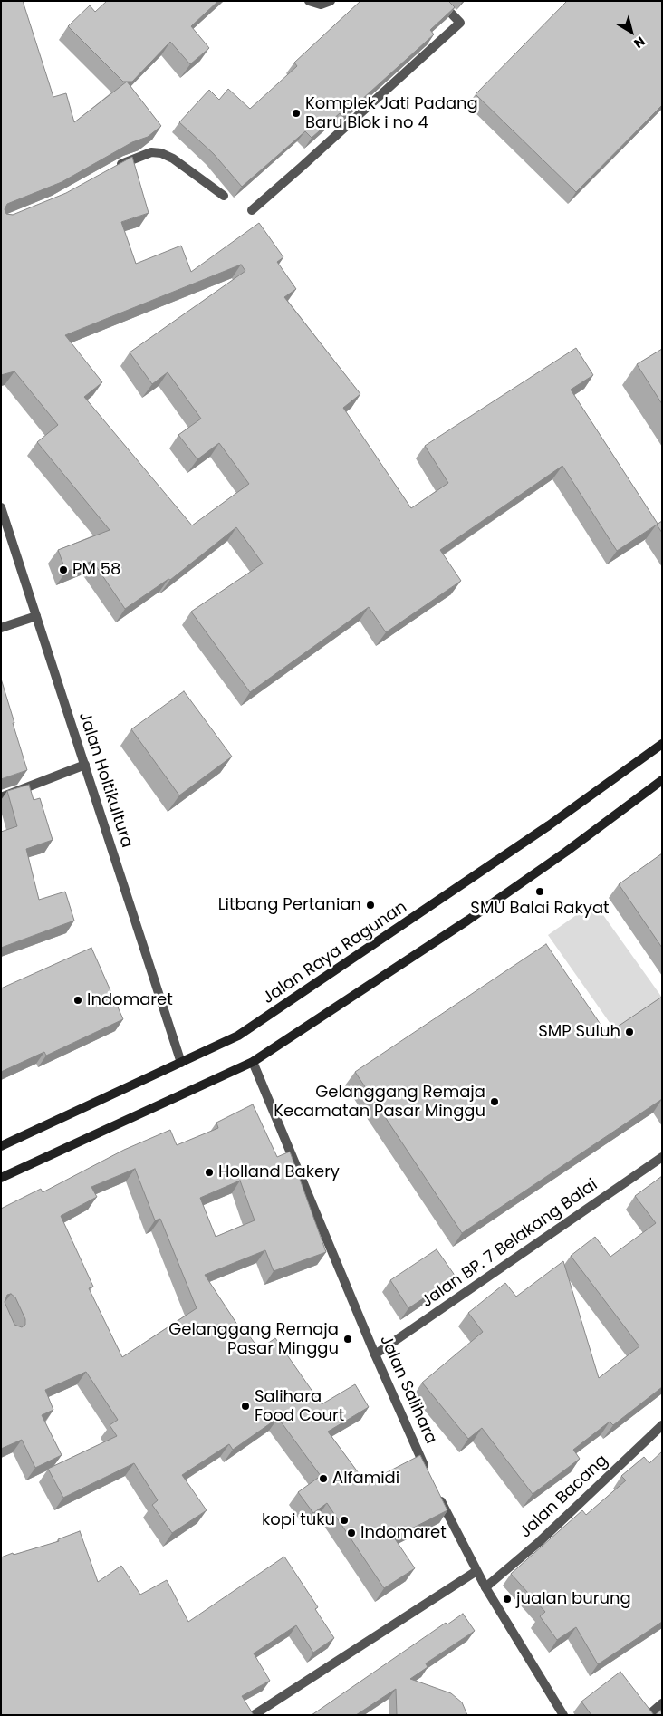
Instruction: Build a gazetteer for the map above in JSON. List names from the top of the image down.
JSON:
{
  "streets": {
    "main road": ["Jalan Raya Ragunan"],
    "street": [
      "Jalan Holtikultura",
      "Jalan BP. 7 Belakang Balai",
      "Jalan Salihara",
      "Jalan Bacang"
    ]
  },
  "crossings": [
    ["Jalan Holtikultura", "Jalan Raya Ragunan"],
    ["Jalan BP. 7 Belakang Balai", "Jalan Salihara"]
  ],
  "places": [
    "Komplek Jati Padang Baru Blok i no 4",
    "PM 58",
    "SMU Balai Rakyat",
    "Litbang Pertanian",
    "Indomaret",
    "SMP Suluh",
    "Gelanggang Remaja Kecamatan Pasar Minggu",
    "Holland Bakery",
    "Gelanggang Remaja Pasar Minggu",
    "Salihara Food Court",
    "Alfamidi",
    "kopi tuku",
    "indomaret",
    "jualan burung"
  ],
  "north": "bottom right"
}
